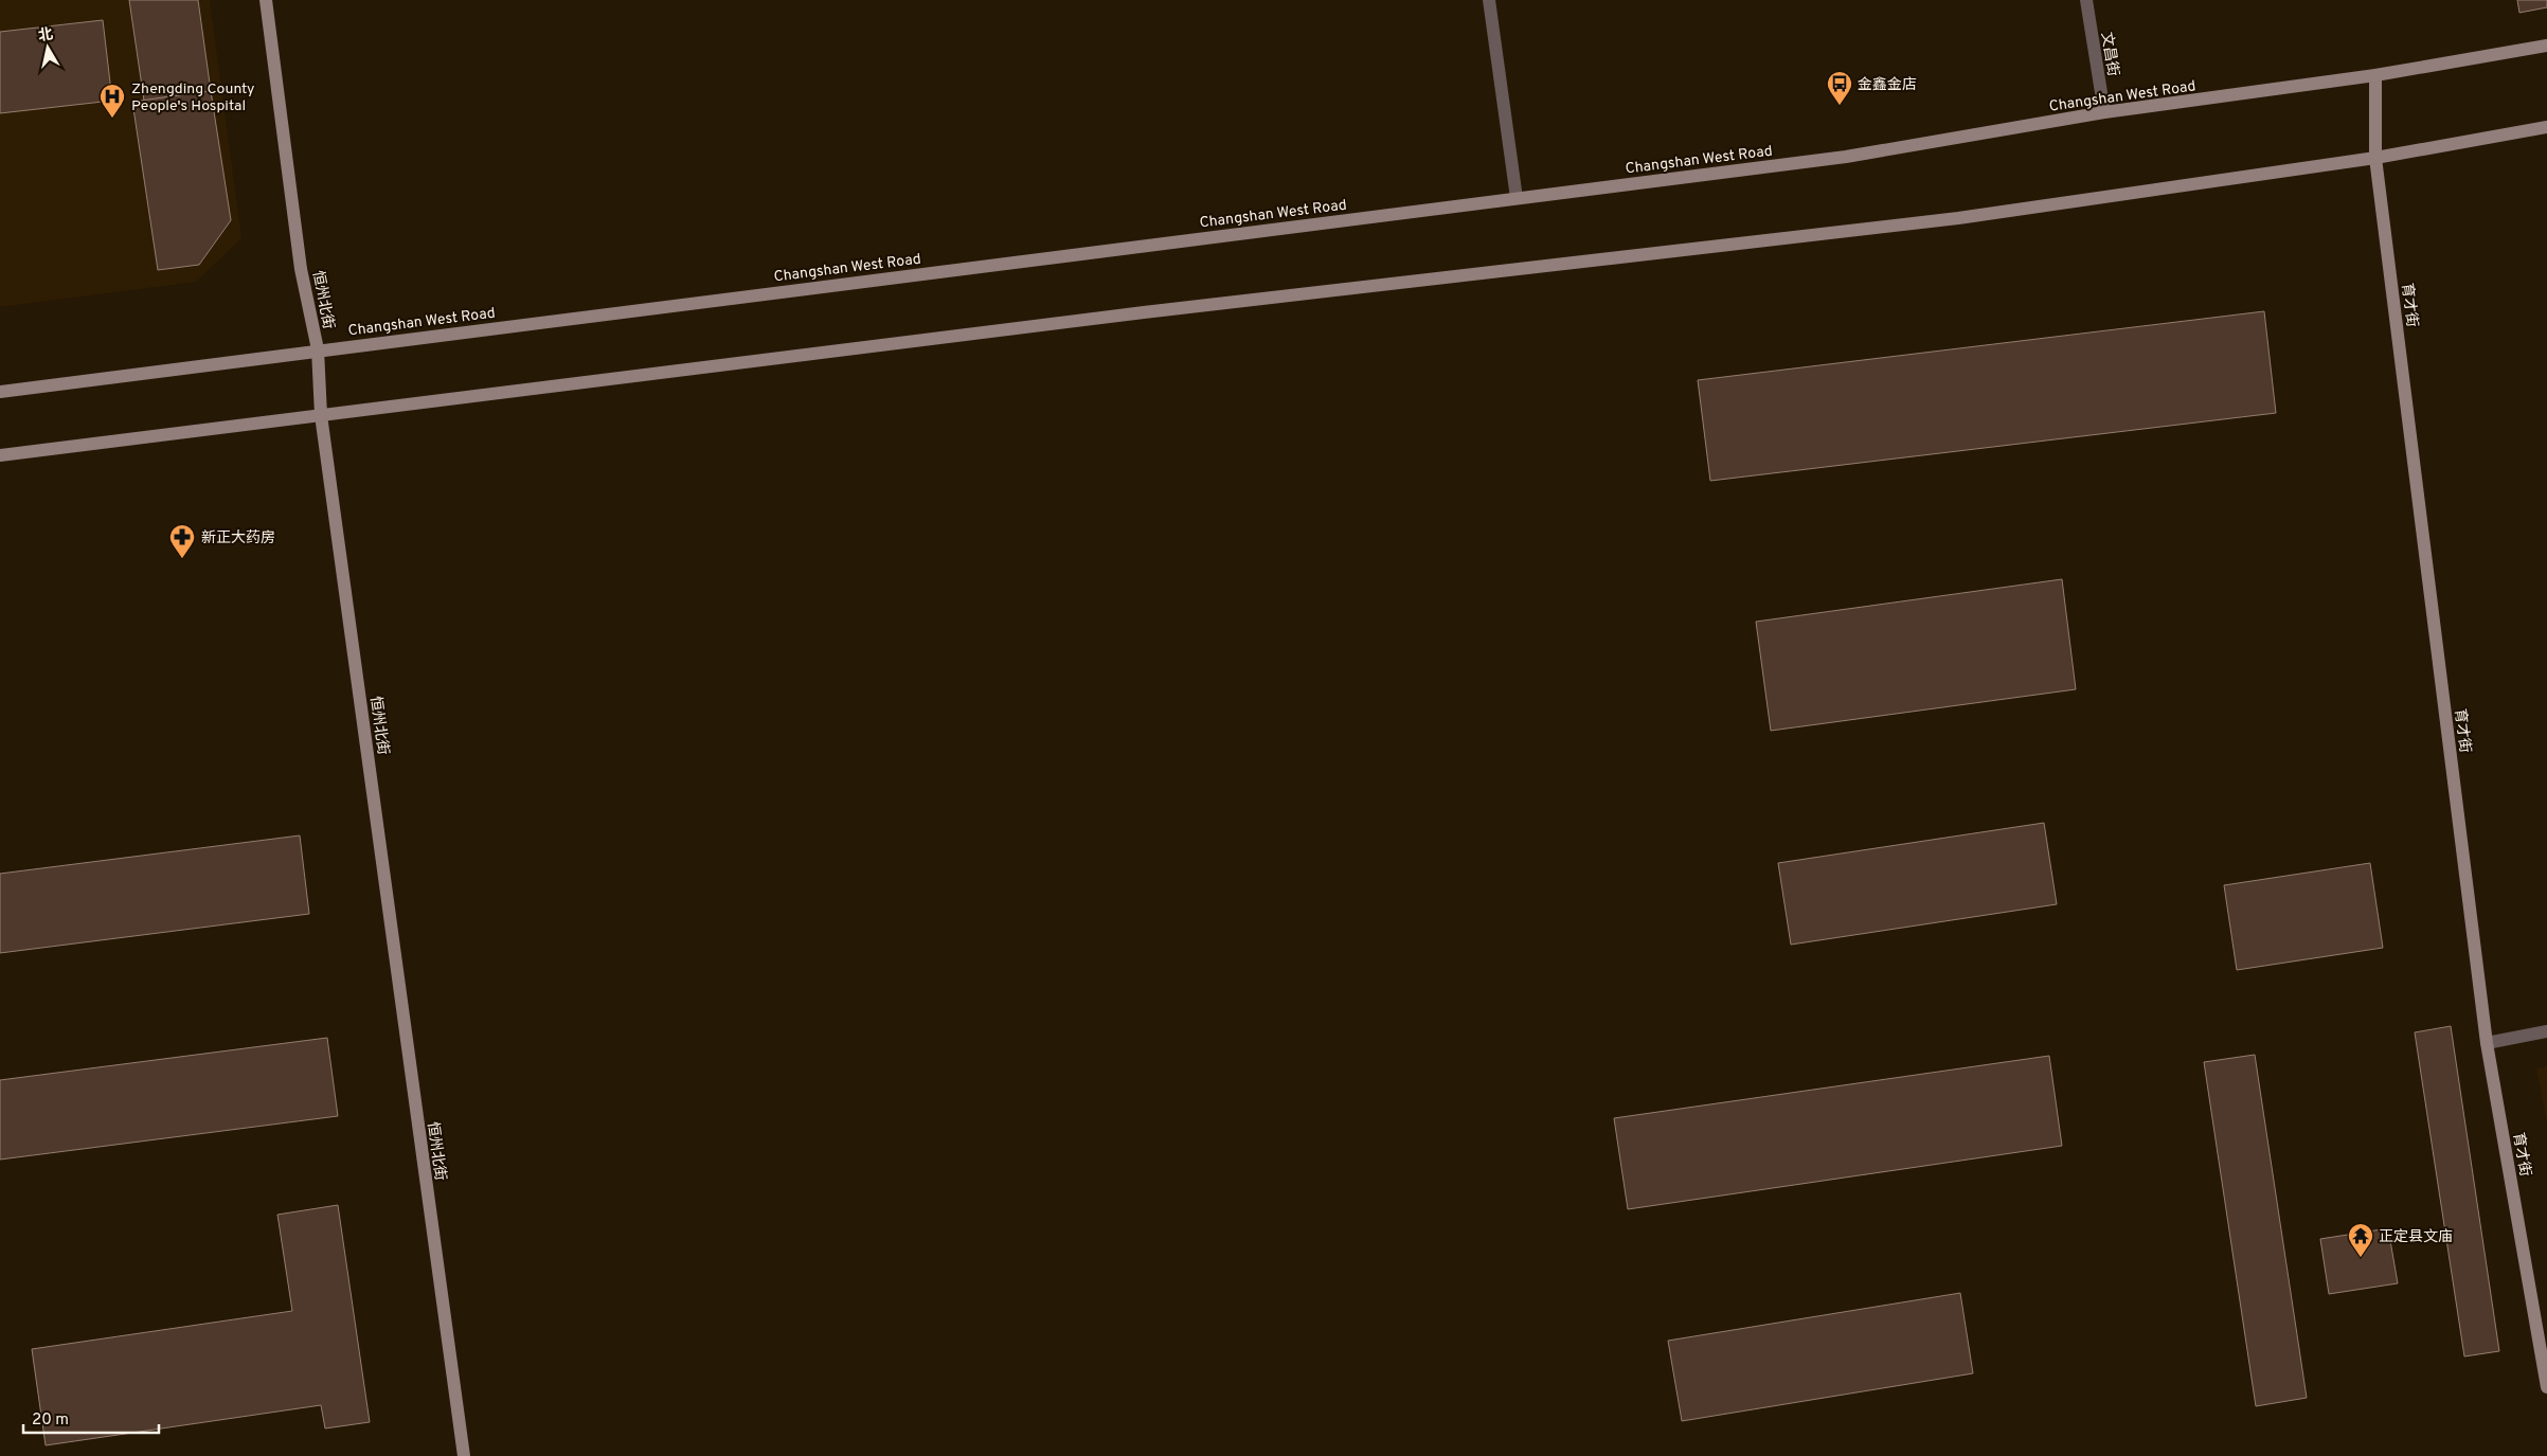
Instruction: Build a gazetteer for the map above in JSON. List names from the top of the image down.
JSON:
{
  "streets": {
    "main road": ["Changshan West Road", "恒州北街", "育才街"],
    "street": ["文昌街"]
  },
  "crossings": [
    ["文昌街", "Changshan West Road"],
    ["Changshan West Road", "恒州北街"],
    ["Changshan West Road", "育才街"]
  ],
  "places": {
    "bus stop": ["金鑫金店"],
    "hospital": ["Zhengding County People's Hospital"],
    "pharmacy": ["新正大药房"],
    "temple": ["正定县文庙"]
  },
  "scale_bar": "20 m",
  "north": "top"
}
